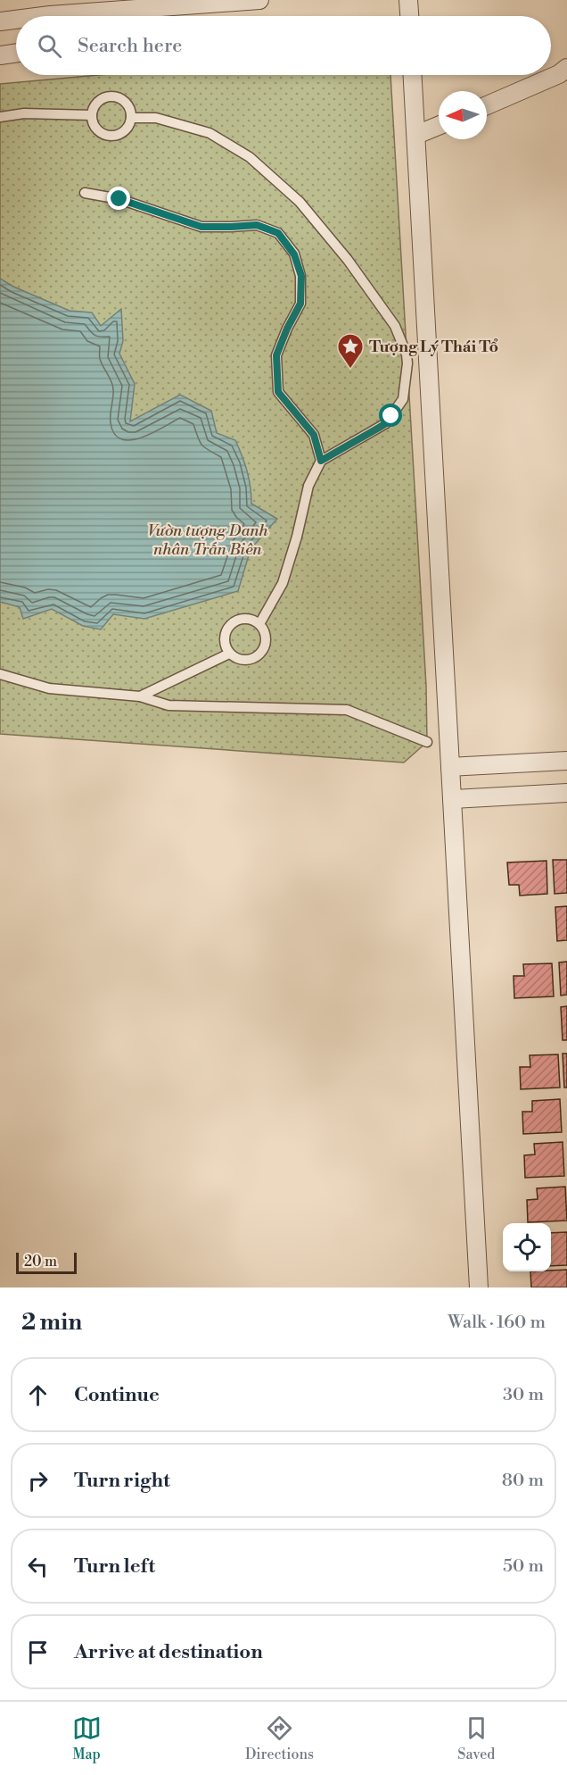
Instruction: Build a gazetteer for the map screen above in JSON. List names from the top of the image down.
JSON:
{
  "parks": ["Vườn tượng Danh nhân Trấn Biên"],
  "places": {
    "place": ["Tượng Lý Thái Tổ"]
  },
  "scale_bar": "20 m",
  "north": "left",
  "page": {
    "search": "Search here",
    "scale": "20 m",
    "heading": ["2 min", "Walk · 160 m"],
    "list": [
      ["Continue", "30 m"],
      ["Turn right", "80 m"],
      ["Turn left", "50 m"],
      "Arrive at destination"
    ],
    "nav": ["Map", "Directions", "Saved"]
  }
}
